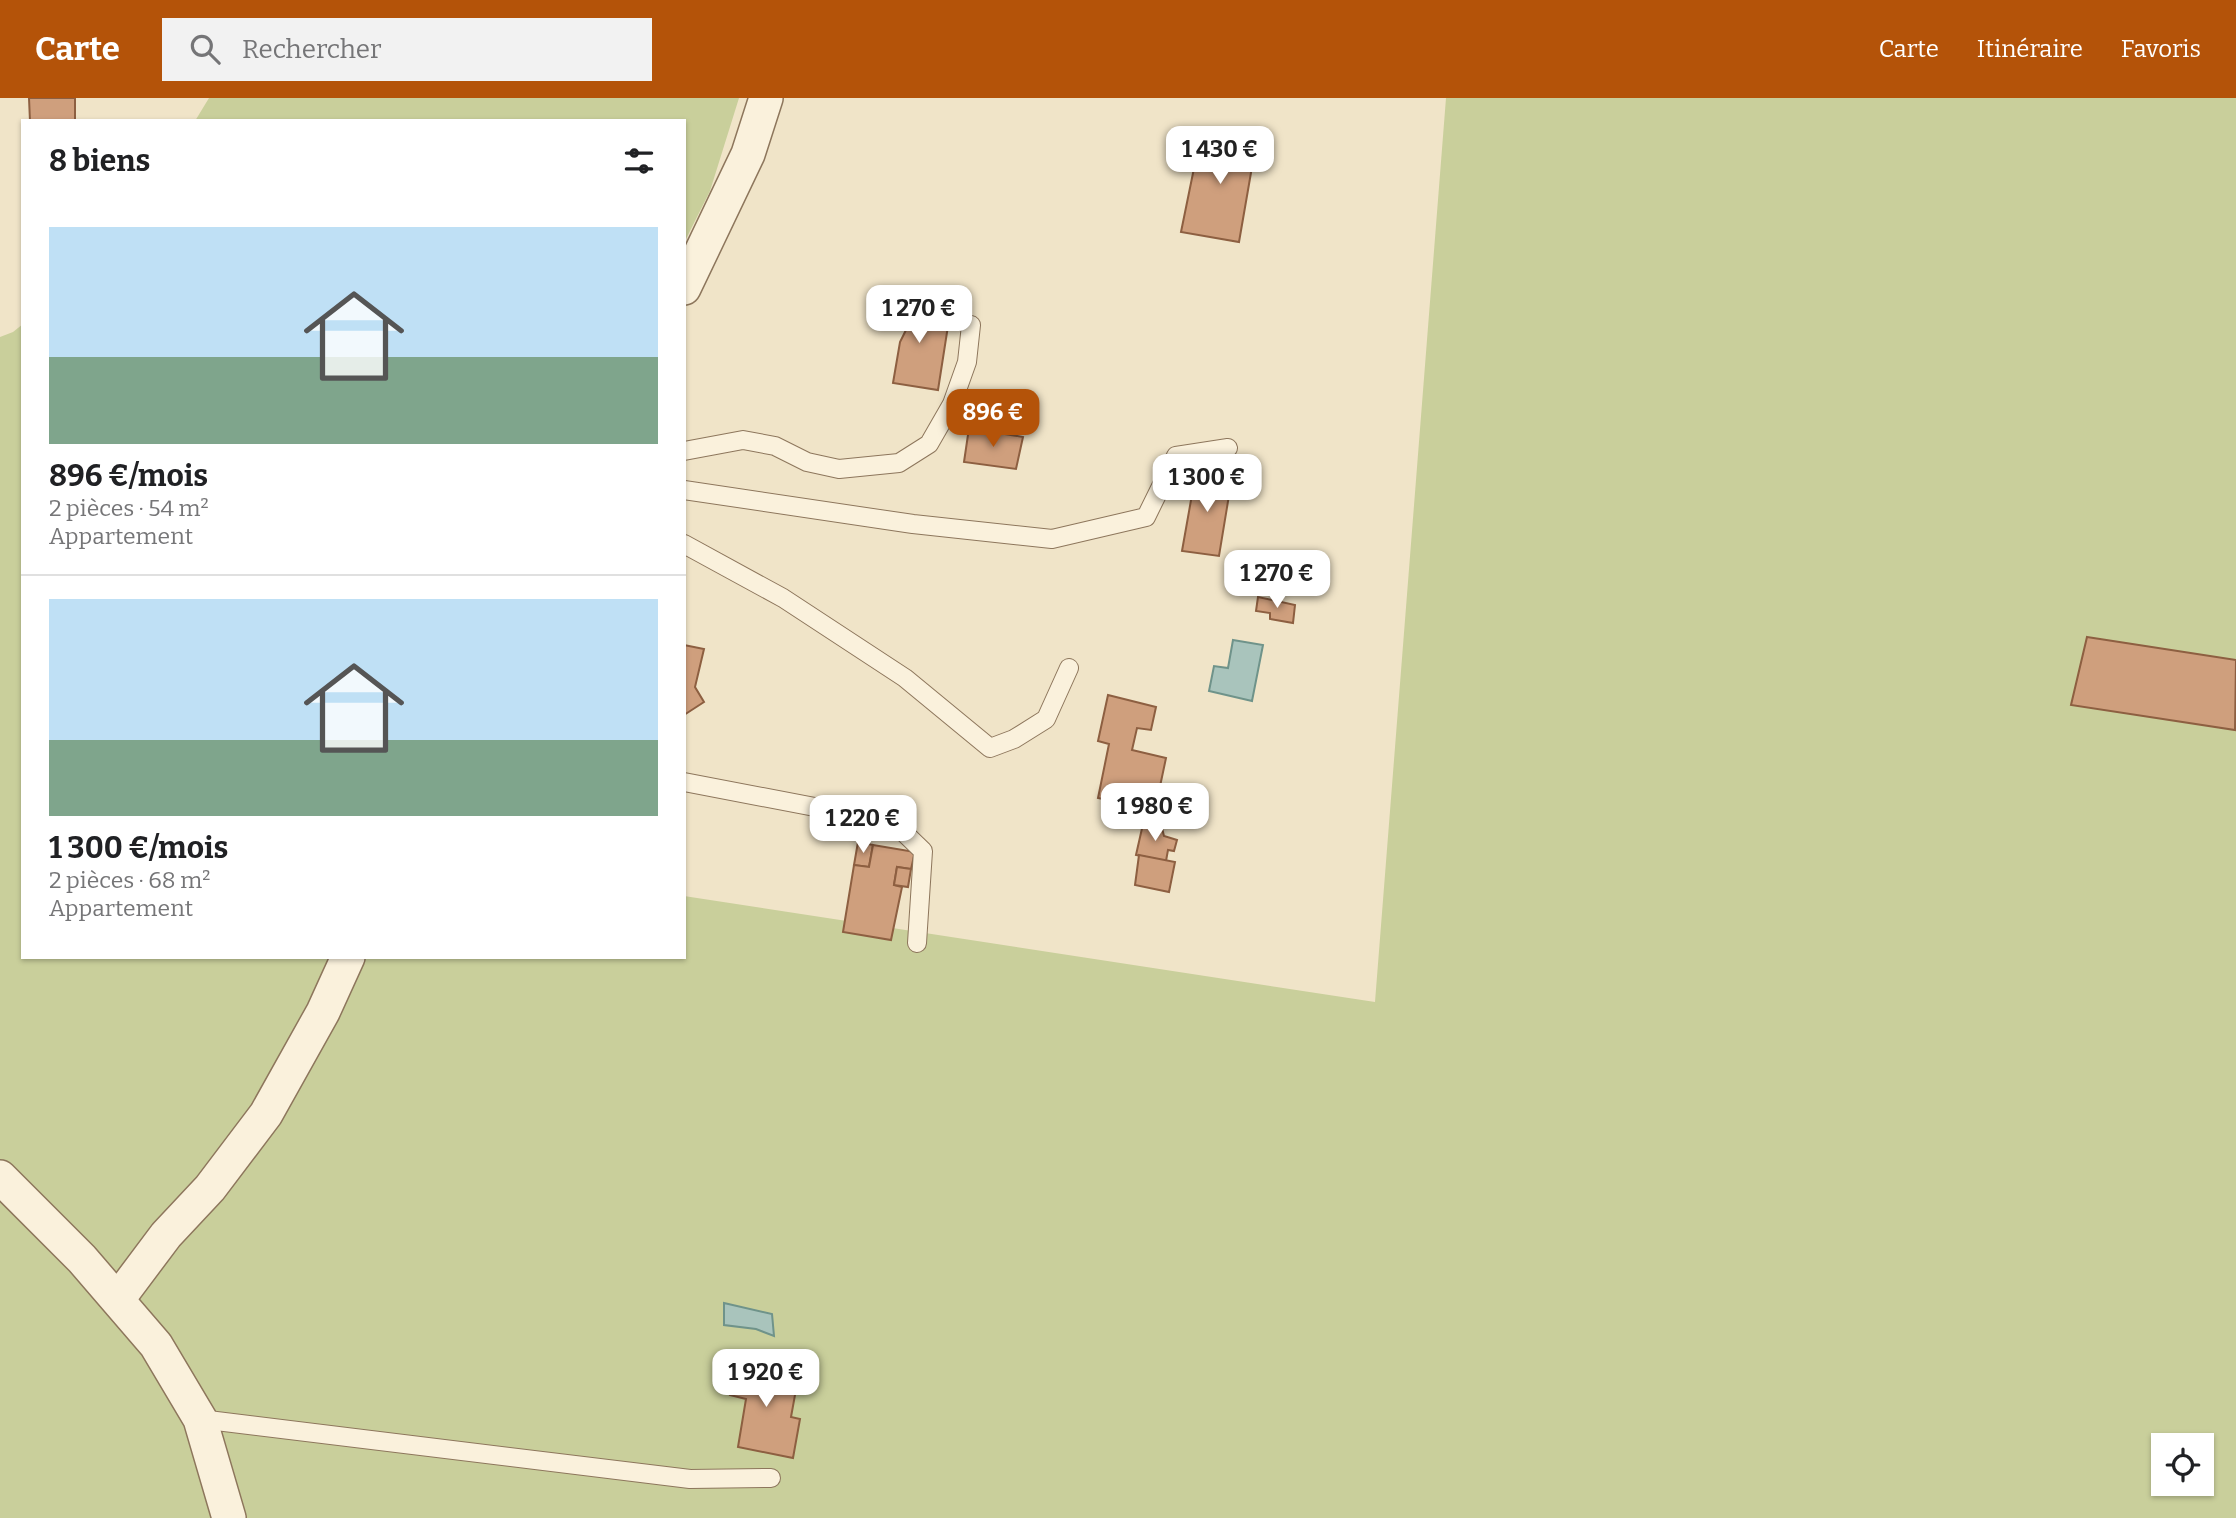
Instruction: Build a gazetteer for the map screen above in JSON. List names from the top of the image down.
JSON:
{
  "page": {
    "header": "Carte",
    "search": "Rechercher",
    "nav": ["Carte", "Itinéraire", "Favoris"],
    "heading": "8 biens",
    "price": [
      "1 430 €",
      "1 270 €",
      "896 €",
      "1 300 €",
      "1 270 €",
      "1 980 €",
      "1 220 €",
      "1 920 €"
    ],
    "list": [
      {
        "name": "896 €/mois",
        "note": "2 pièces · 54 m² · Appartement"
      },
      {
        "name": "1 300 €/mois",
        "note": "2 pièces · 68 m² · Appartement"
      }
    ]
  }
}
